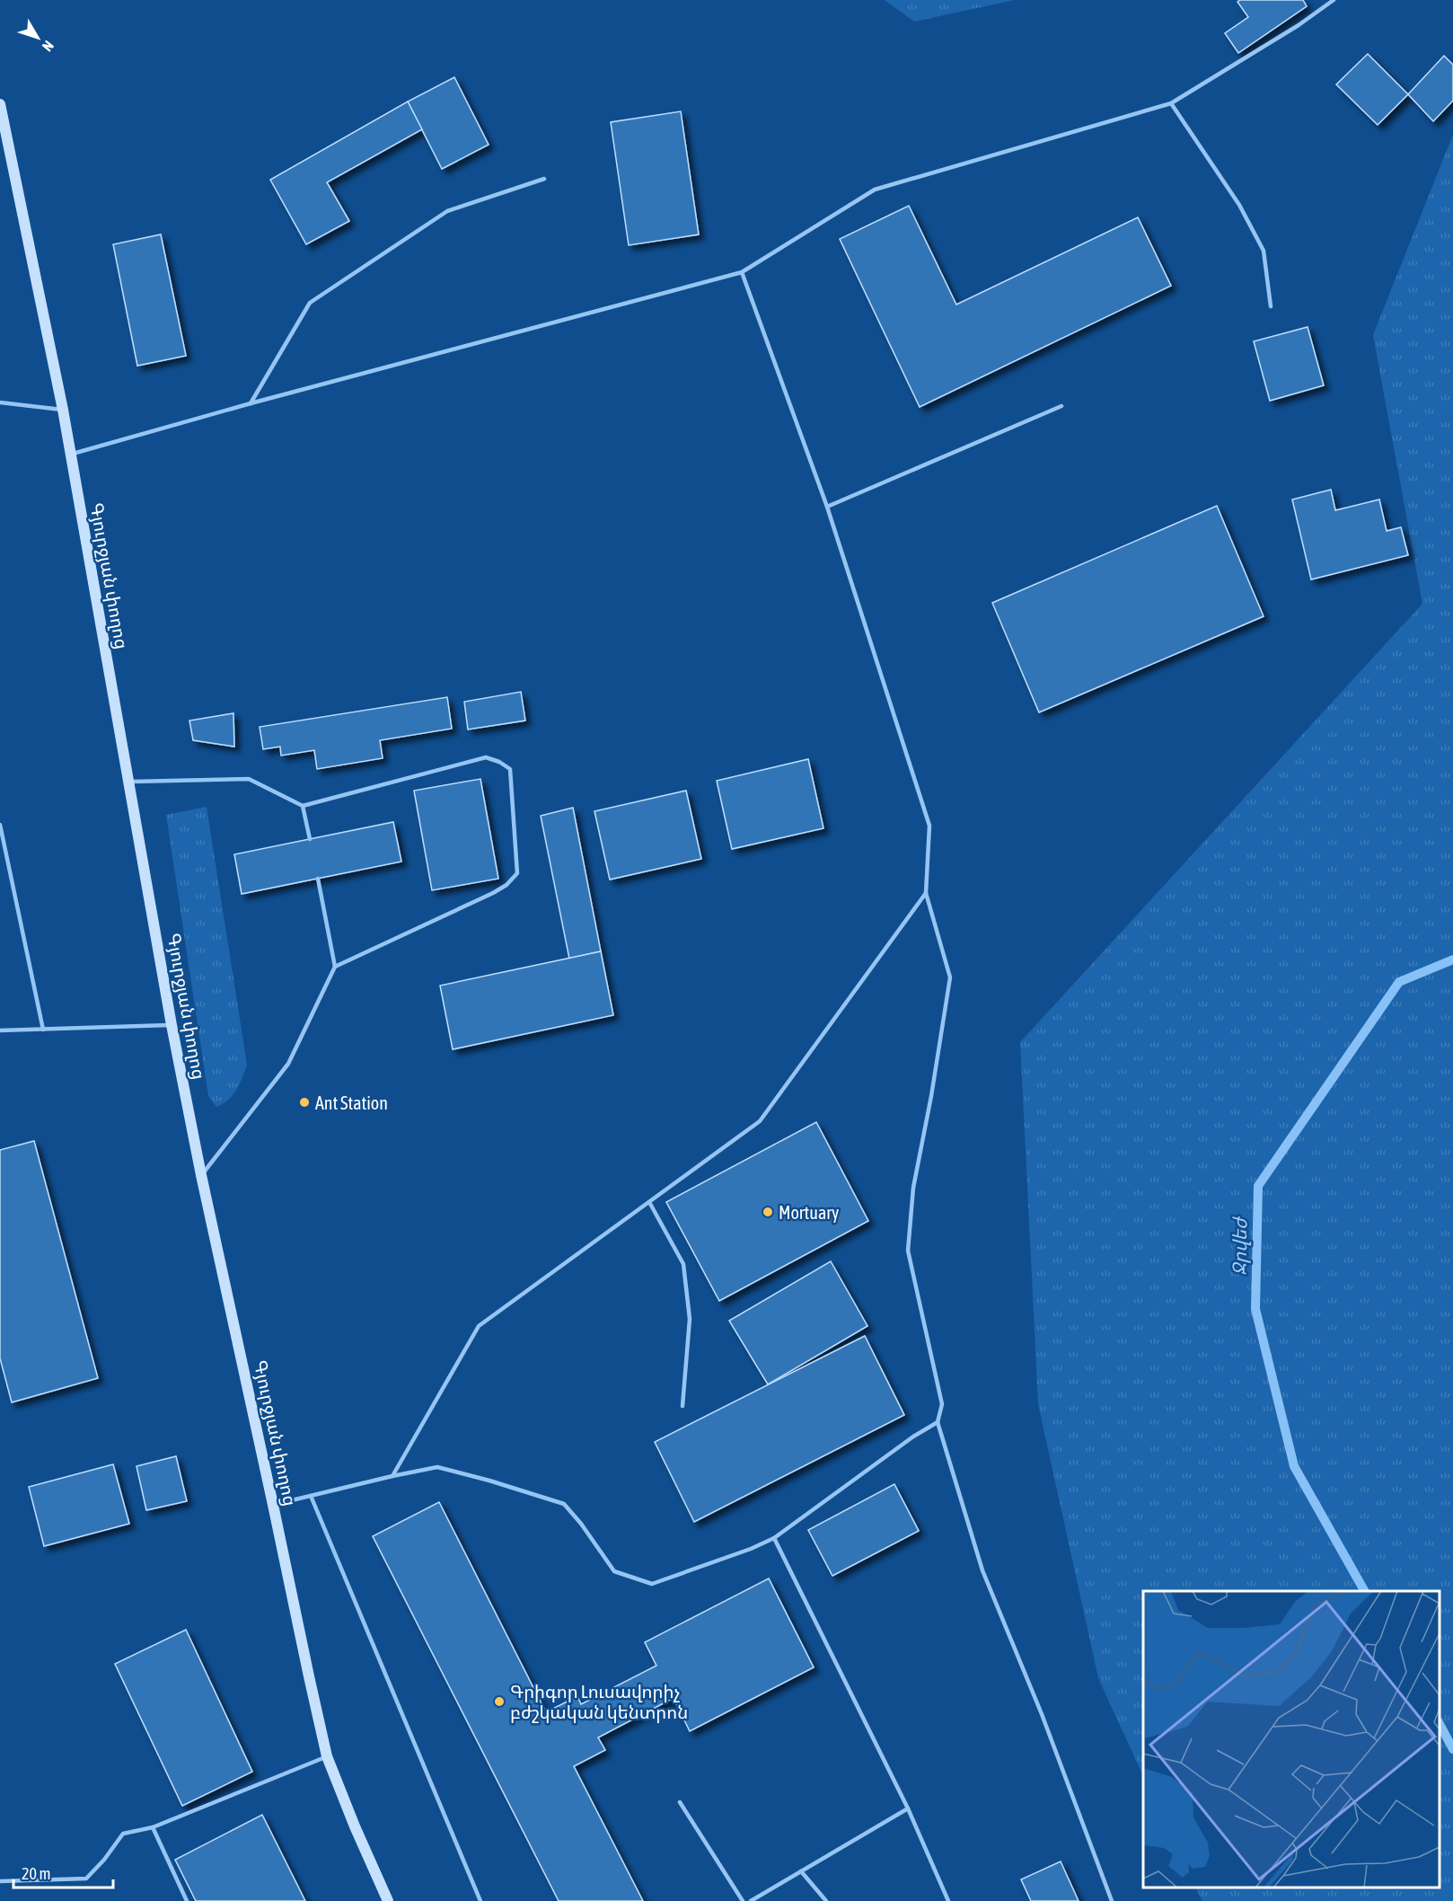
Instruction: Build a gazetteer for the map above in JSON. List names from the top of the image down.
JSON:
{
  "streets": {
    "main road": ["Գյուրջյան փողոց"]
  },
  "water": ["Ջրվեժ"],
  "places": ["Ant Station", "Mortuary", "Գրիգոր Լուսավորիչ բժշկական կենտրոն"],
  "scale_bar": "20 m",
  "north": "bottom right"
}
